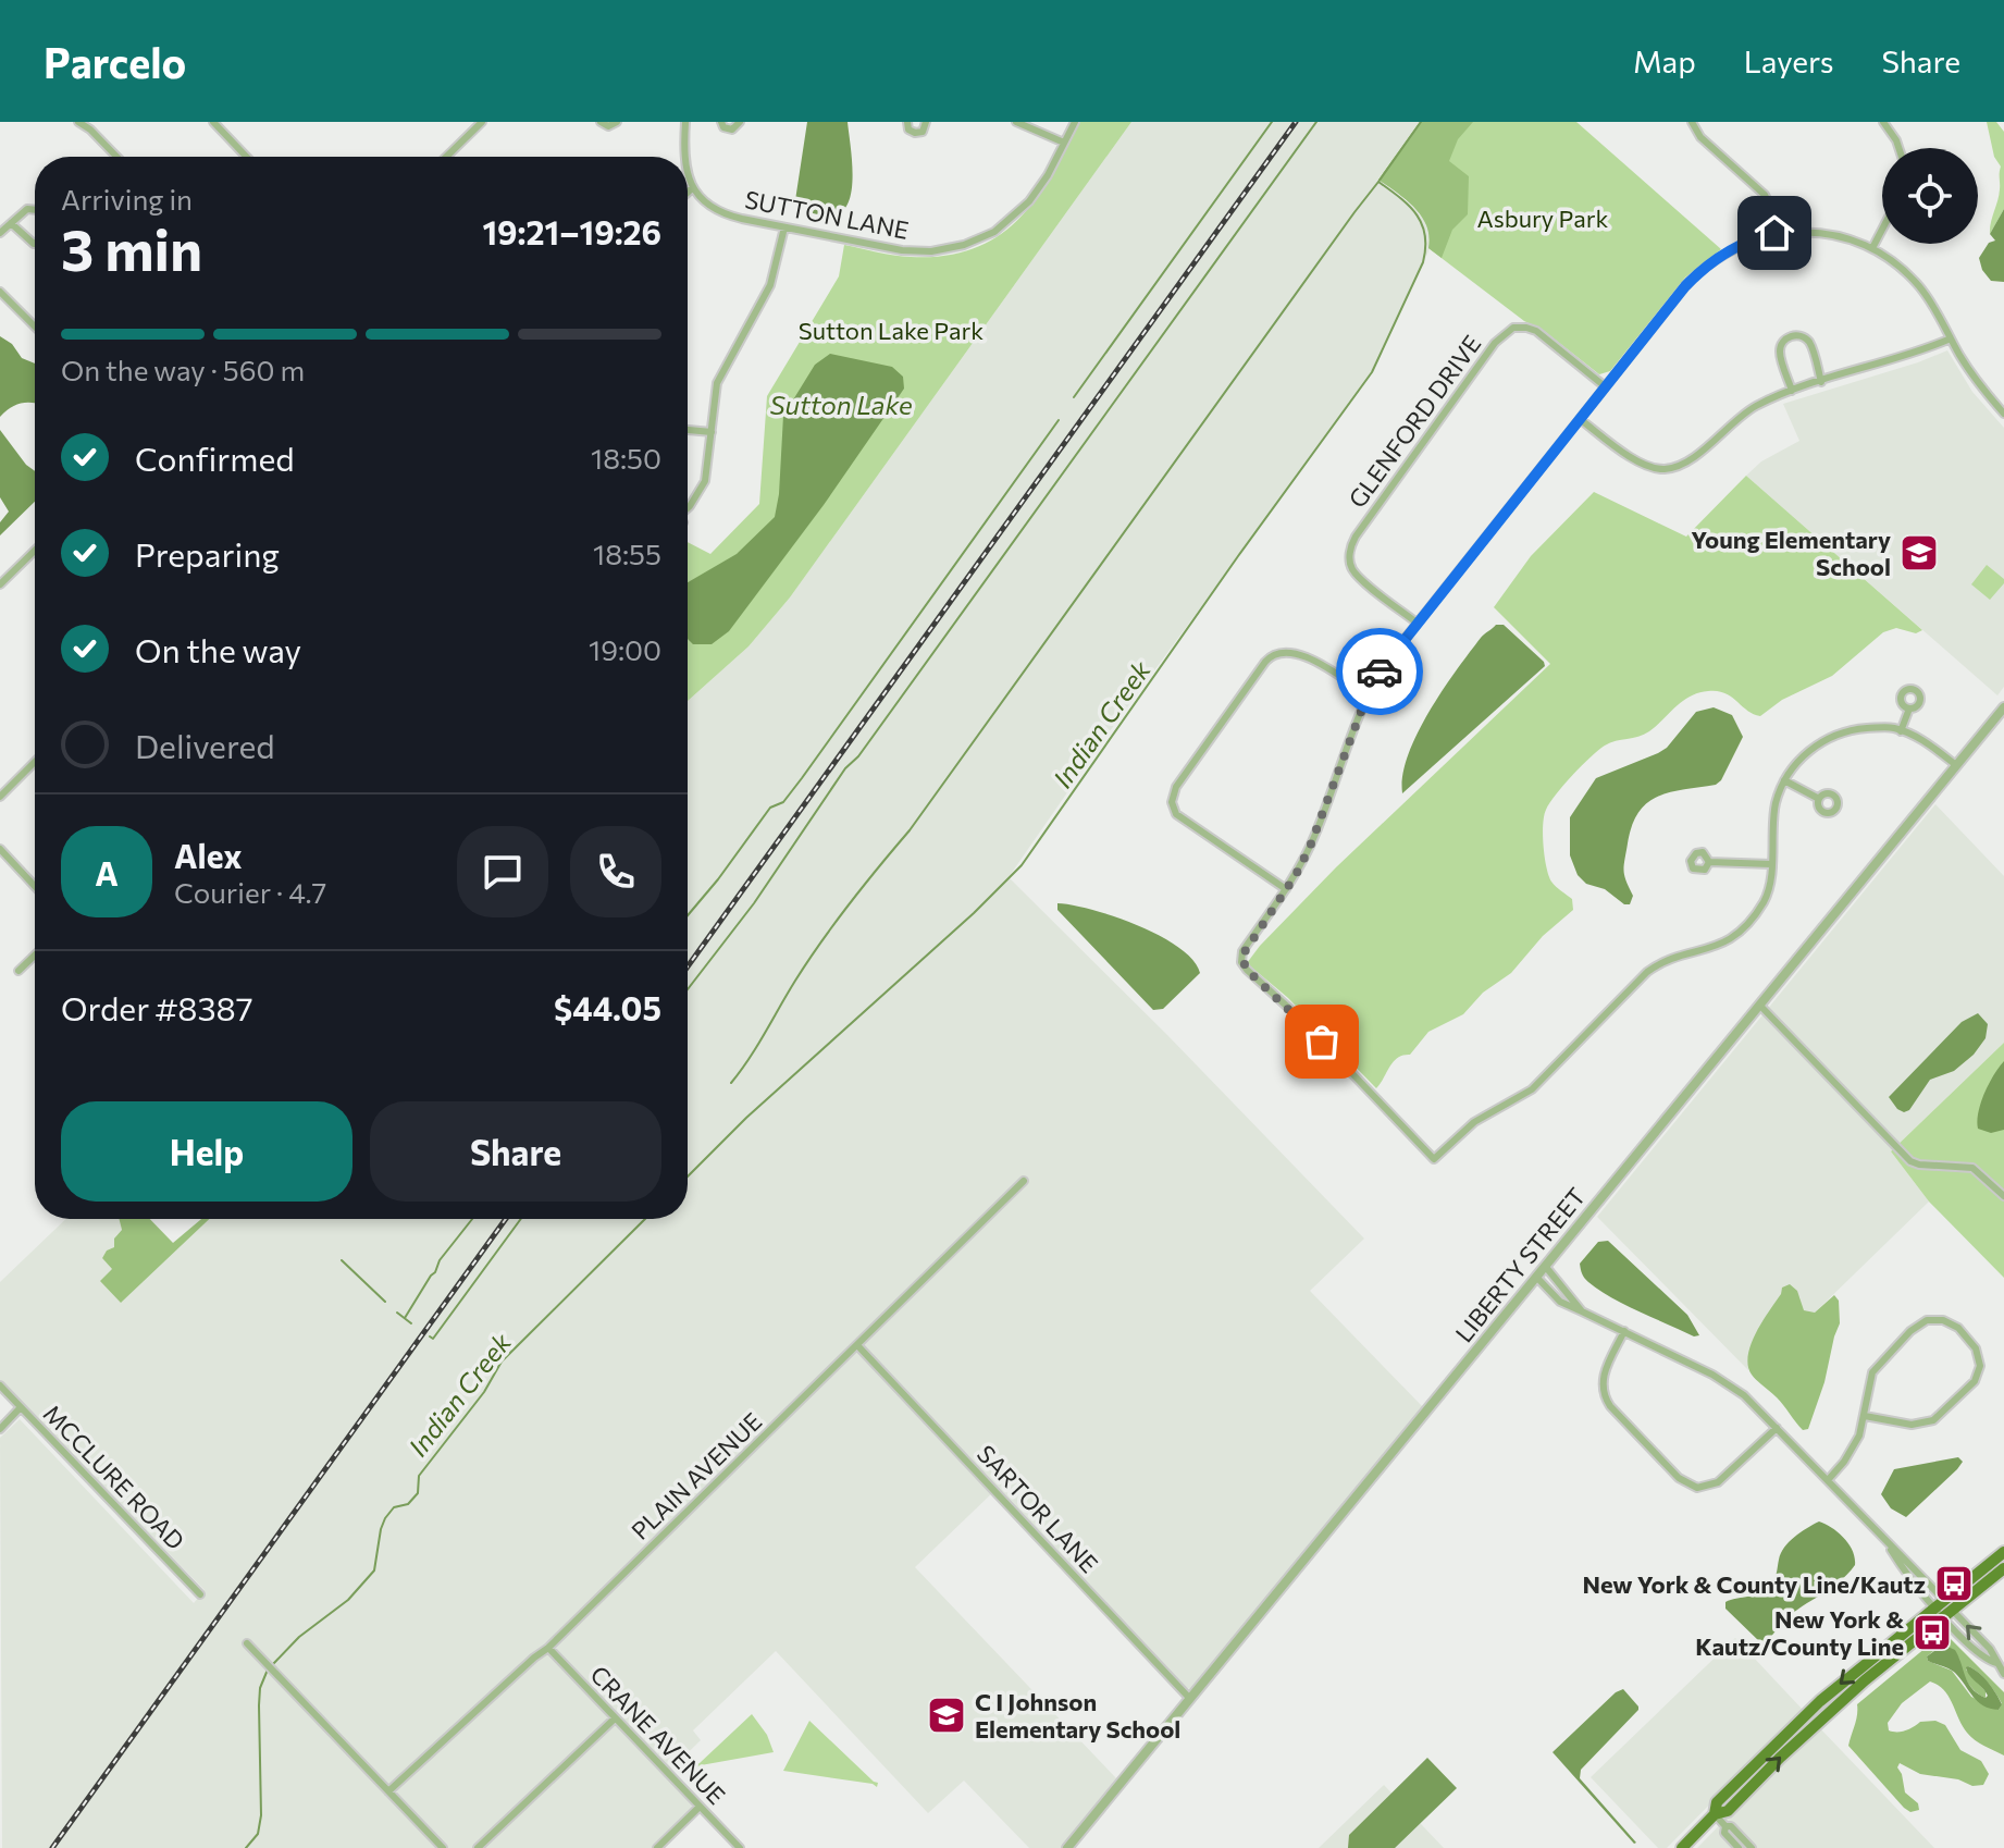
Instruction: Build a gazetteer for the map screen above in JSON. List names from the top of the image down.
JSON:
{
  "streets": {
    "street": [
      "SUTTON LANE",
      "GLENFORD DRIVE",
      "LIBERTY STREET",
      "PLAIN AVENUE",
      "MCCLURE ROAD",
      "SARTOR LANE",
      "CRANE AVENUE"
    ]
  },
  "crossings": [
    ["LIBERTY STREET", "SARTOR LANE"],
    ["PLAIN AVENUE", "SARTOR LANE"],
    ["PLAIN AVENUE", "CRANE AVENUE"]
  ],
  "water": ["Sutton Lake", "Indian Creek"],
  "parks": ["Asbury Park", "Sutton Lake Park"],
  "places": {
    "school or university": ["Young Elementary School", "C I Johnson Elementary School"],
    "bus stop": ["New York & County Line/Kautz", "New York & Kautz/County Line"]
  },
  "page": {
    "header": "Parcelo",
    "nav": ["Map", "Layers", "Share"],
    "heading": ["3 min", "Arriving in", "19:21–19:26"],
    "panel": [
      "Alex",
      "Courier · 4.7",
      "Order #8387",
      "$44.05"
    ],
    "bar": "On the way · 560 m",
    "list": [
      ["Confirmed", "18:50"],
      ["Preparing", "18:55"],
      ["On the way", "19:00"],
      "Delivered"
    ],
    "round": "A",
    "buttons": ["Help", "Share"]
  }
}
